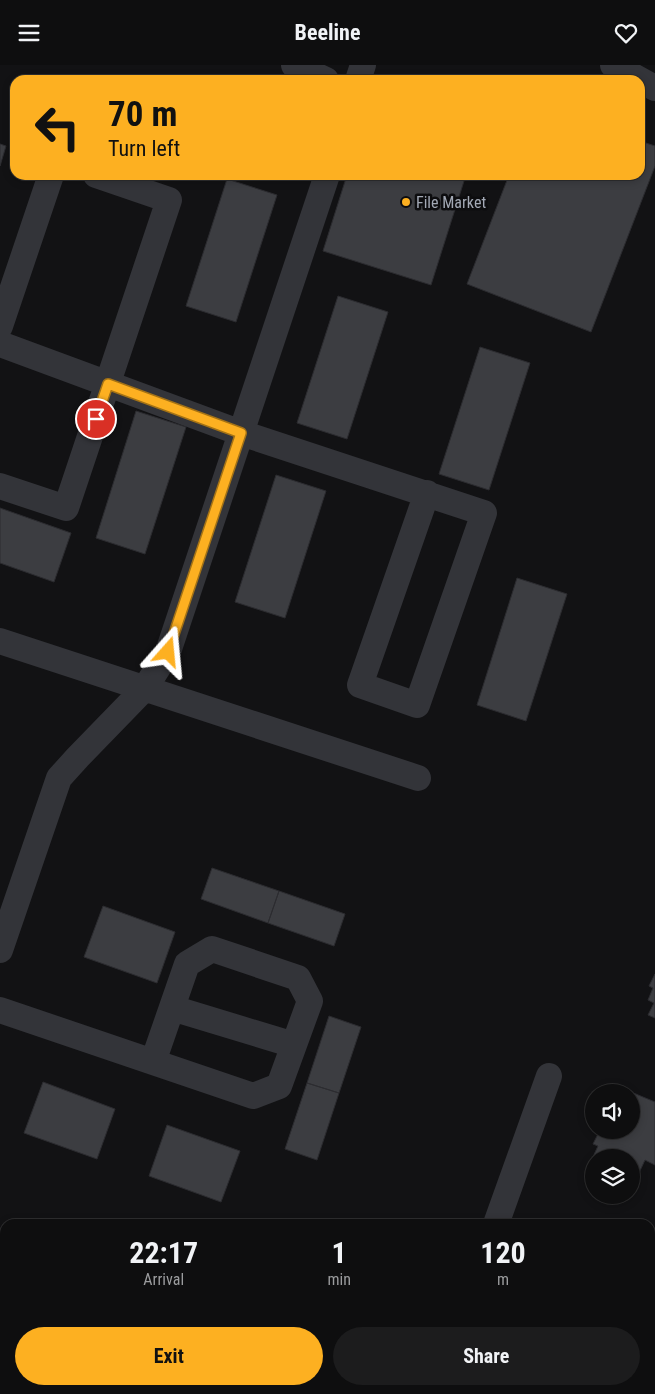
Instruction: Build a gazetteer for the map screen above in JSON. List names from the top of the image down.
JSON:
{
  "places": ["File Market"],
  "page": {
    "header": "Beeline",
    "turn": ["70 m", "Turn left"],
    "eta": [
      "22:17",
      "Arrival",
      "1",
      "min",
      "120",
      "m"
    ],
    "buttons": ["Exit", "Share"]
  }
}
